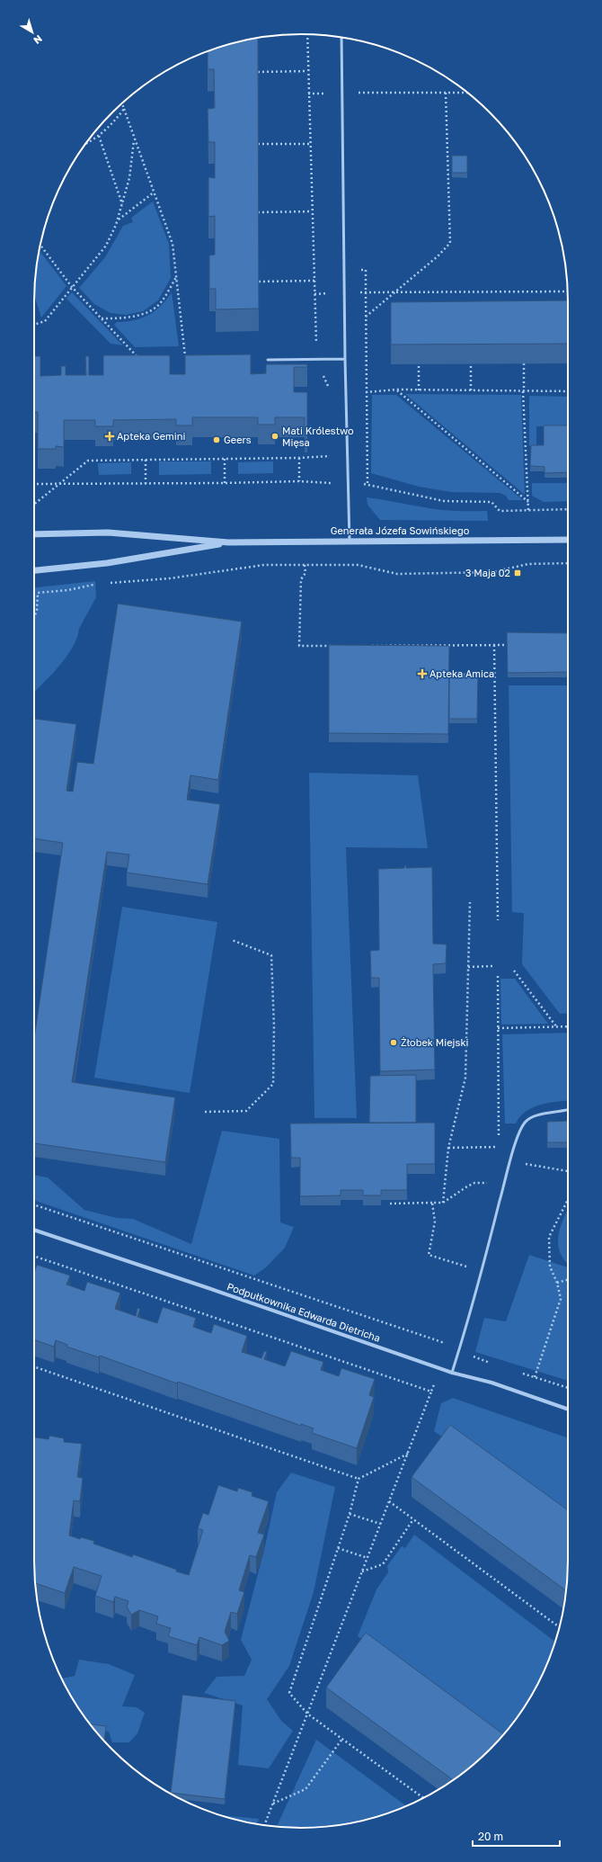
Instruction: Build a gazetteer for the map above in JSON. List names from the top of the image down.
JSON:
{
  "streets": {
    "street": ["Generała Józefa Sowińskiego", "Podpułkownika Edwarda Dietricha"]
  },
  "places": {
    "health": ["Apteka Gemini", "Apteka Amica"],
    "other": ["Mati Królestwo Mięsa", "Geers", "Żłobek Miejski"],
    "transit": ["3 Maja 02"]
  },
  "scale_bar": "20 m",
  "north": "bottom right"
}
